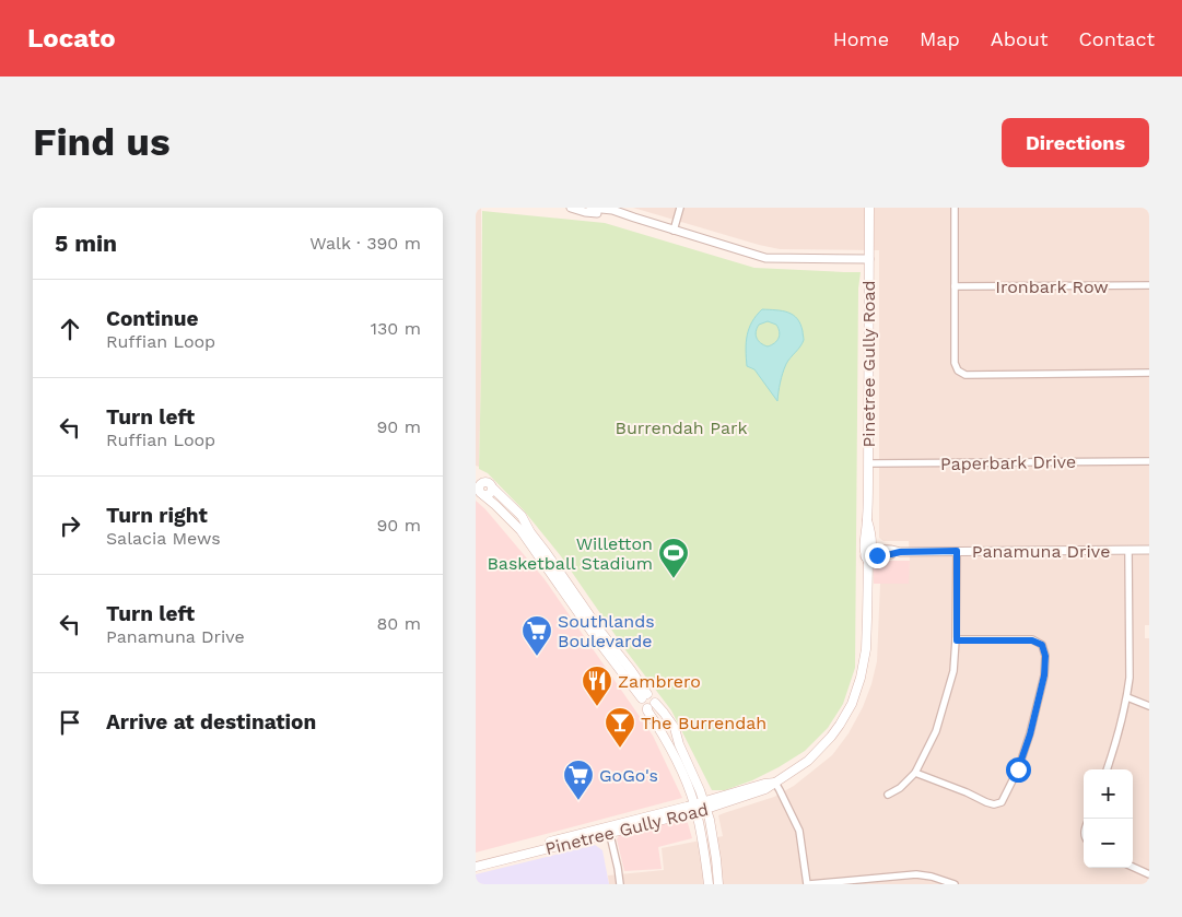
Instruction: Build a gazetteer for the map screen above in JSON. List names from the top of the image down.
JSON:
{
  "streets": {
    "main road": ["Pinetree Gully Road"],
    "street": ["Ironbark Row", "Paperbark Drive", "Panamuna Drive"]
  },
  "crossings": [
    ["Pinetree Gully Road", "Paperbark Drive"],
    ["Pinetree Gully Road", "Panamuna Drive"]
  ],
  "parks": ["Burrendah Park"],
  "places": {
    "sports": ["Willetton Basketball Stadium"],
    "supermarket": ["Southlands Boulevarde", "GoGo's"],
    "restaurant": ["Zambrero"],
    "bar": ["The Burrendah"]
  },
  "page": {
    "header": "Locato",
    "nav": [
      "Home",
      "Map",
      "About",
      "Contact"
    ],
    "buttons": "Directions",
    "title": "Find us",
    "heading": ["5 min", "Walk · 390 m"],
    "list": [
      ["Continue", "Ruffian Loop", "130 m"],
      ["Turn left", "Ruffian Loop", "90 m"],
      ["Turn right", "Salacia Mews", "90 m"],
      ["Turn left", "Panamuna Drive", "80 m"],
      "Arrive at destination"
    ],
    "map_buttons": ["+", "−"]
  }
}
